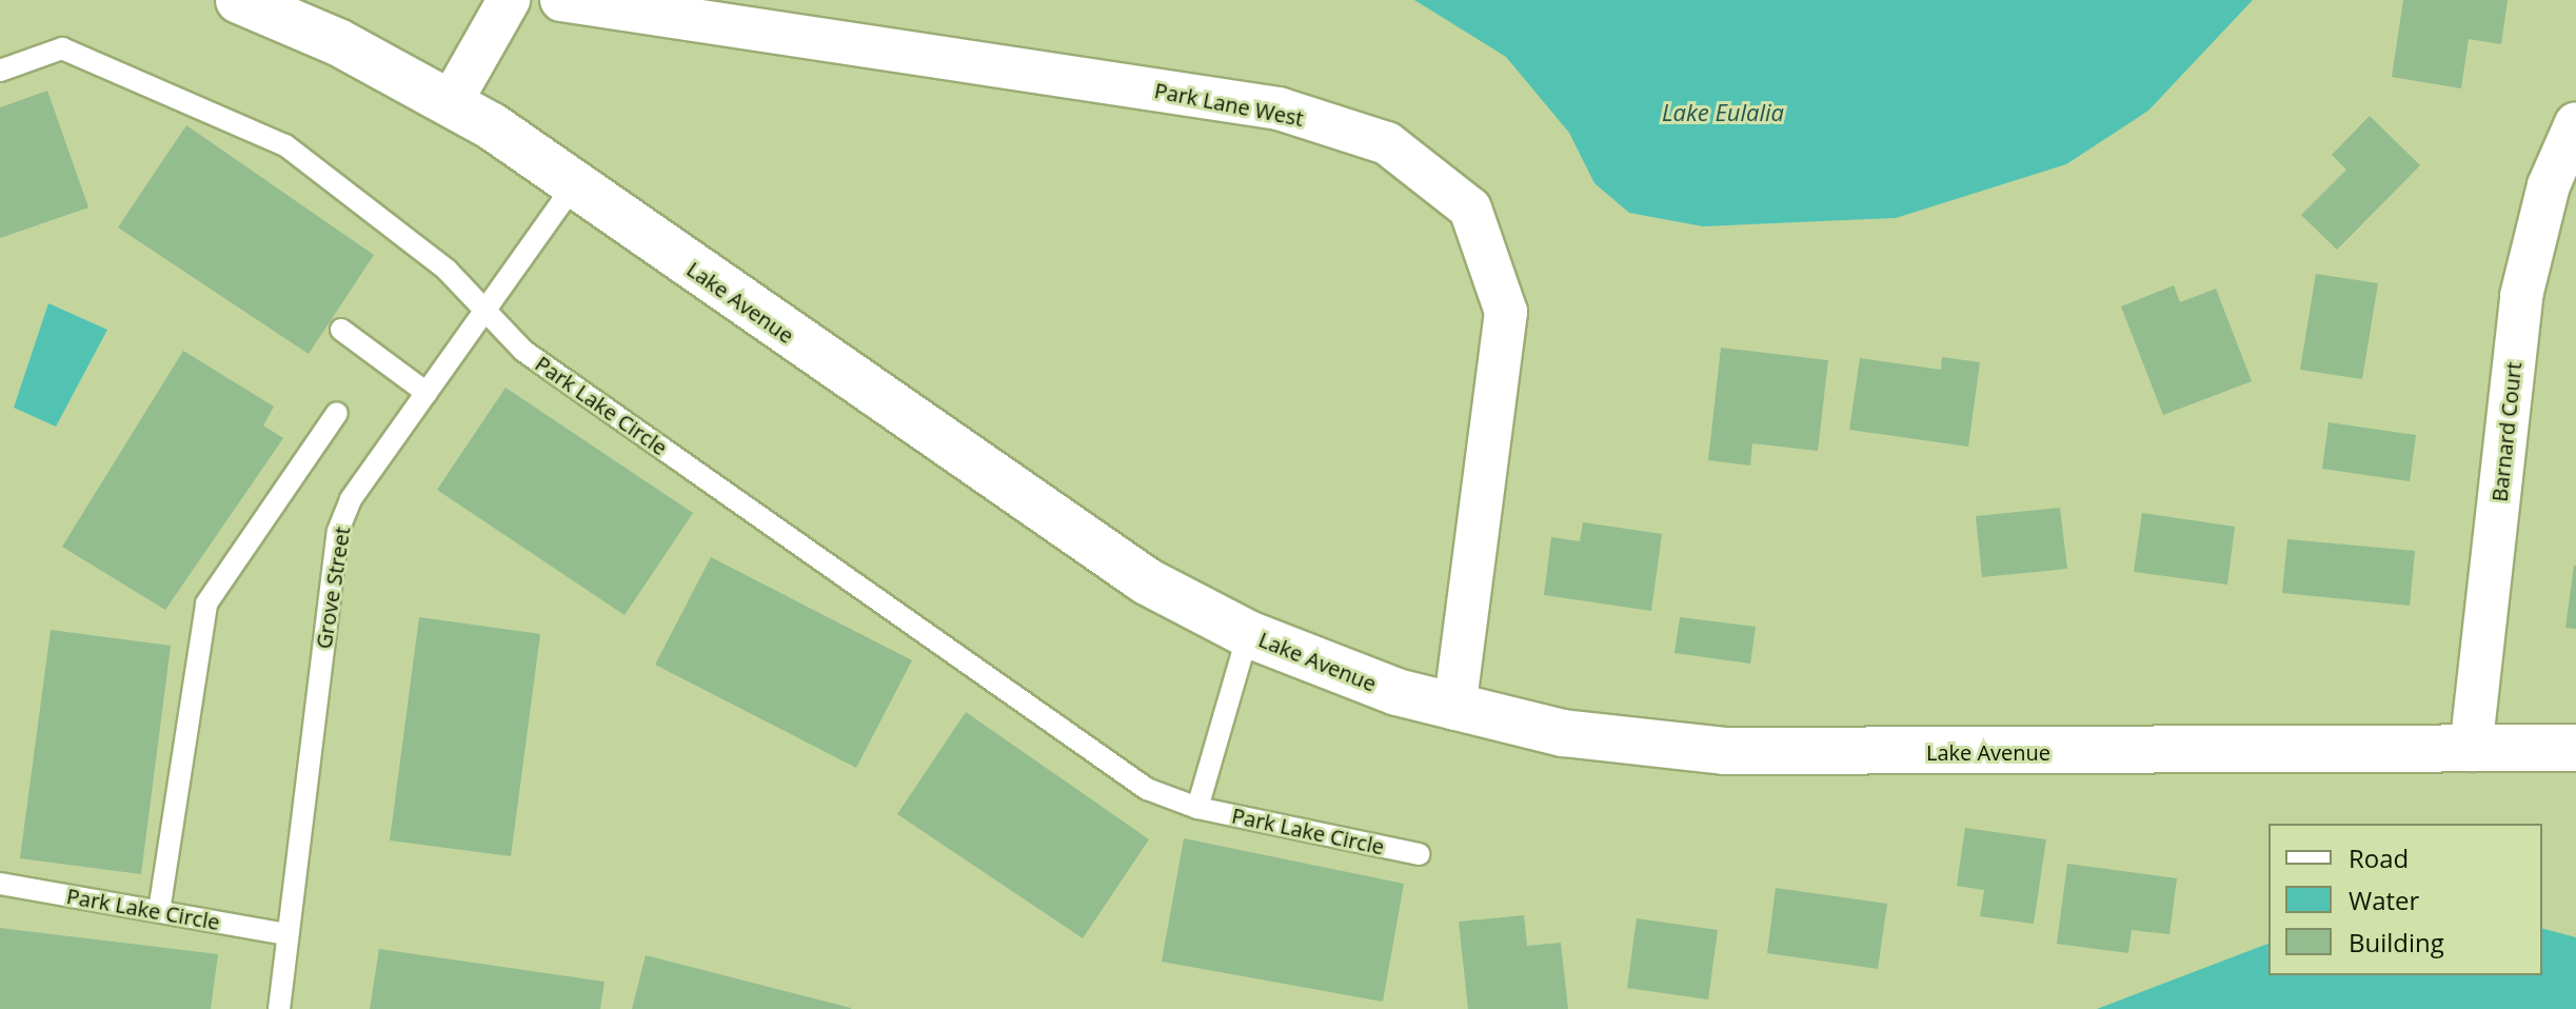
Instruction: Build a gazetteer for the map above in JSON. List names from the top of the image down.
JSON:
{
  "streets": {
    "main road": ["Lake Avenue"],
    "street": ["Park Lane West", "Barnard Court"],
    "lane": ["Park Lake Circle", "Grove Street"]
  },
  "crossings": [
    ["Park Lane West", "Lake Avenue"],
    ["Lake Avenue", "Barnard Court"],
    ["Lake Avenue", "Grove Street"],
    ["Park Lake Circle", "Grove Street"]
  ],
  "water": ["Lake Eulalia"],
  "legend": ["Road", "Water", "Building"]
}
